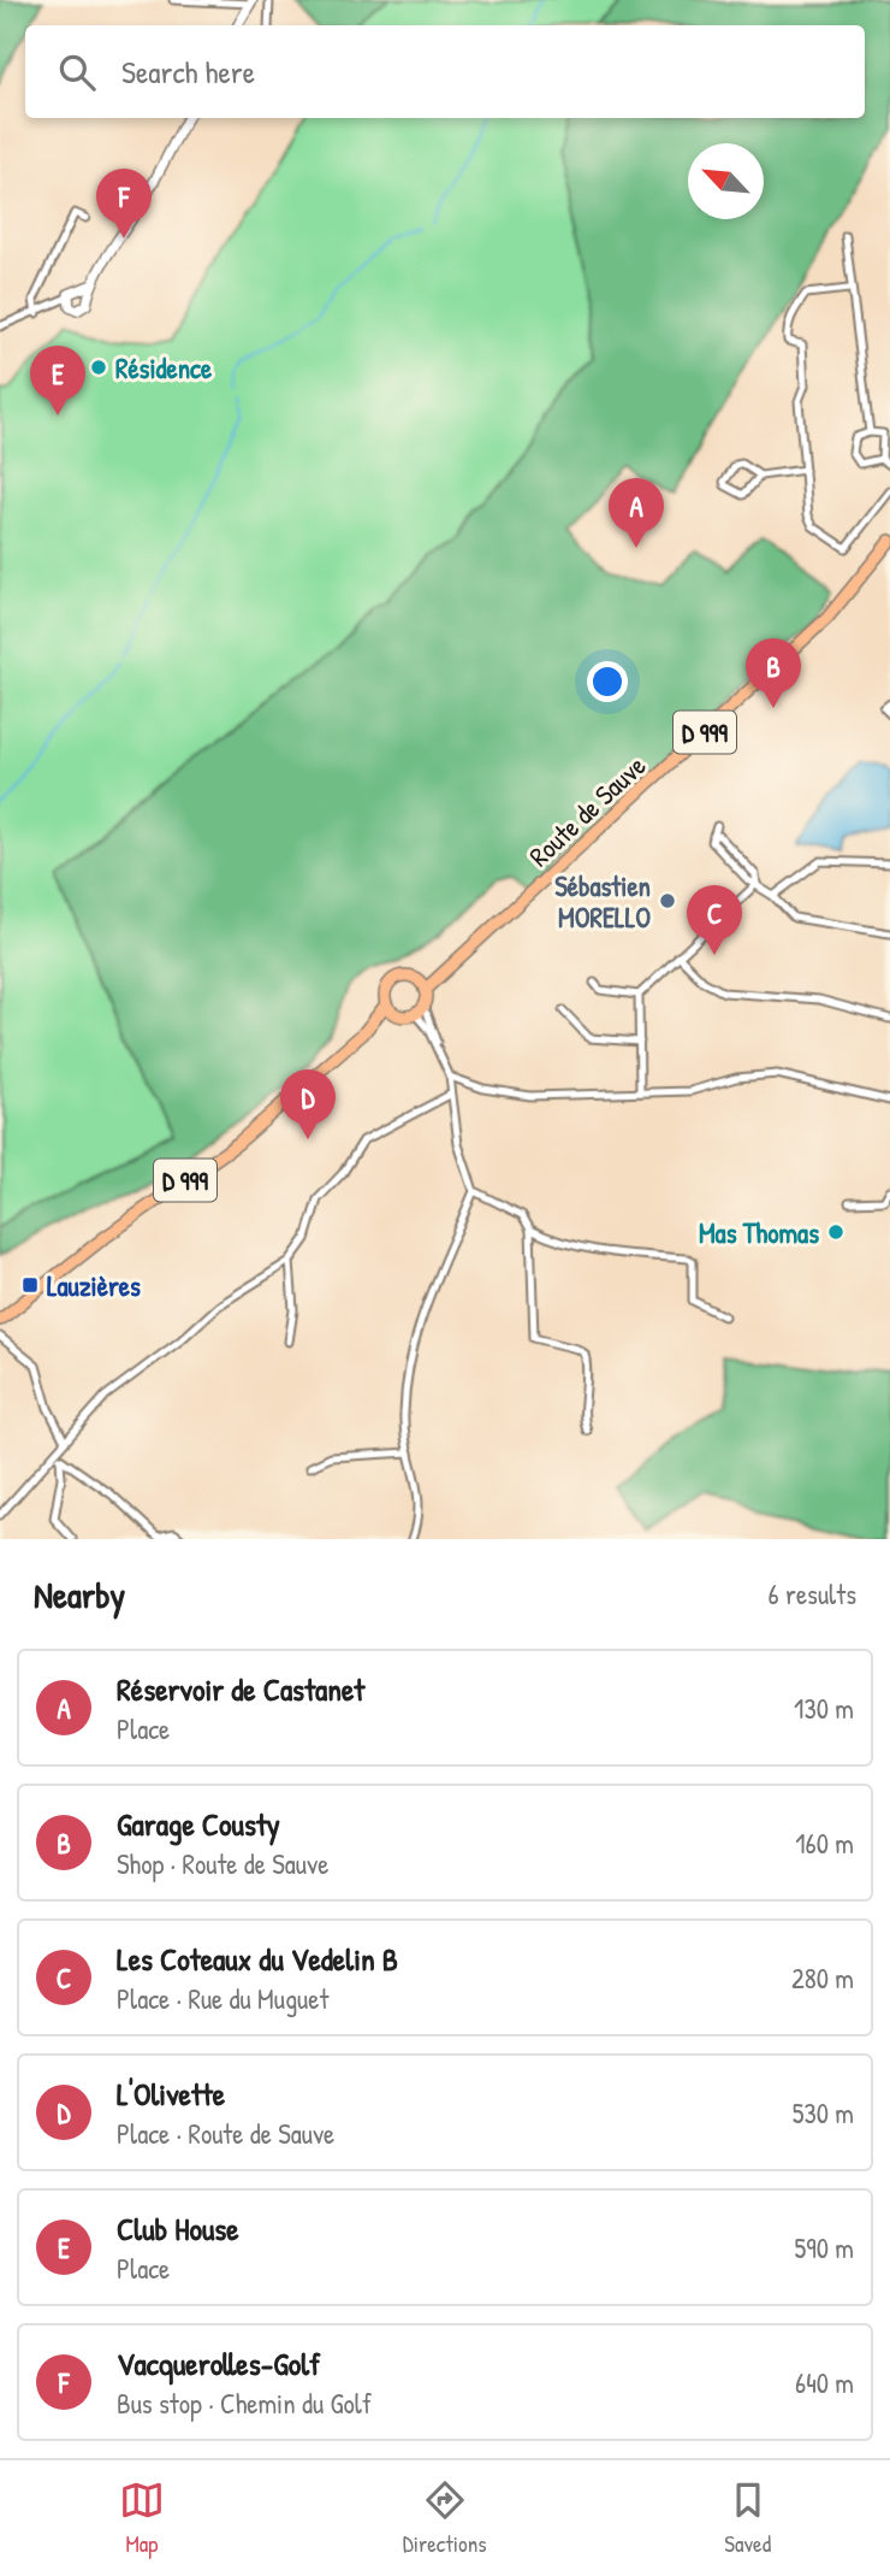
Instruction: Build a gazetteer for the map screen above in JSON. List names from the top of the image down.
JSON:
{
  "streets": {
    "main road": ["D 999", "Route de Sauve"]
  },
  "crossings": [
    ["D 999", "Route de Sauve"]
  ],
  "places": {
    "other": ["Résidence", "Sébastien MORELLO", "Mas Thomas"],
    "transit": ["Lauzières"]
  },
  "north": "top left",
  "page": {
    "search": "Search here",
    "pins": [
      "F",
      "E",
      "A",
      "B",
      "C",
      "D"
    ],
    "heading": ["Nearby", "6 results"],
    "list": [
      {
        "mark": "A",
        "name": "Réservoir de Castanet",
        "note": "Place",
        "value": "130 m"
      },
      {
        "mark": "B",
        "name": "Garage Cousty",
        "note": "Shop · Route de Sauve",
        "value": "160 m"
      },
      {
        "mark": "C",
        "name": "Les Coteaux du Vedelin B",
        "note": "Place · Rue du Muguet",
        "value": "280 m"
      },
      {
        "mark": "D",
        "name": "L'Olivette",
        "note": "Place · Route de Sauve",
        "value": "530 m"
      },
      {
        "mark": "E",
        "name": "Club House",
        "note": "Place",
        "value": "590 m"
      },
      {
        "mark": "F",
        "name": "Vacquerolles-Golf",
        "note": "Bus stop · Chemin du Golf",
        "value": "640 m"
      }
    ],
    "nav": ["Map", "Directions", "Saved"]
  }
}
